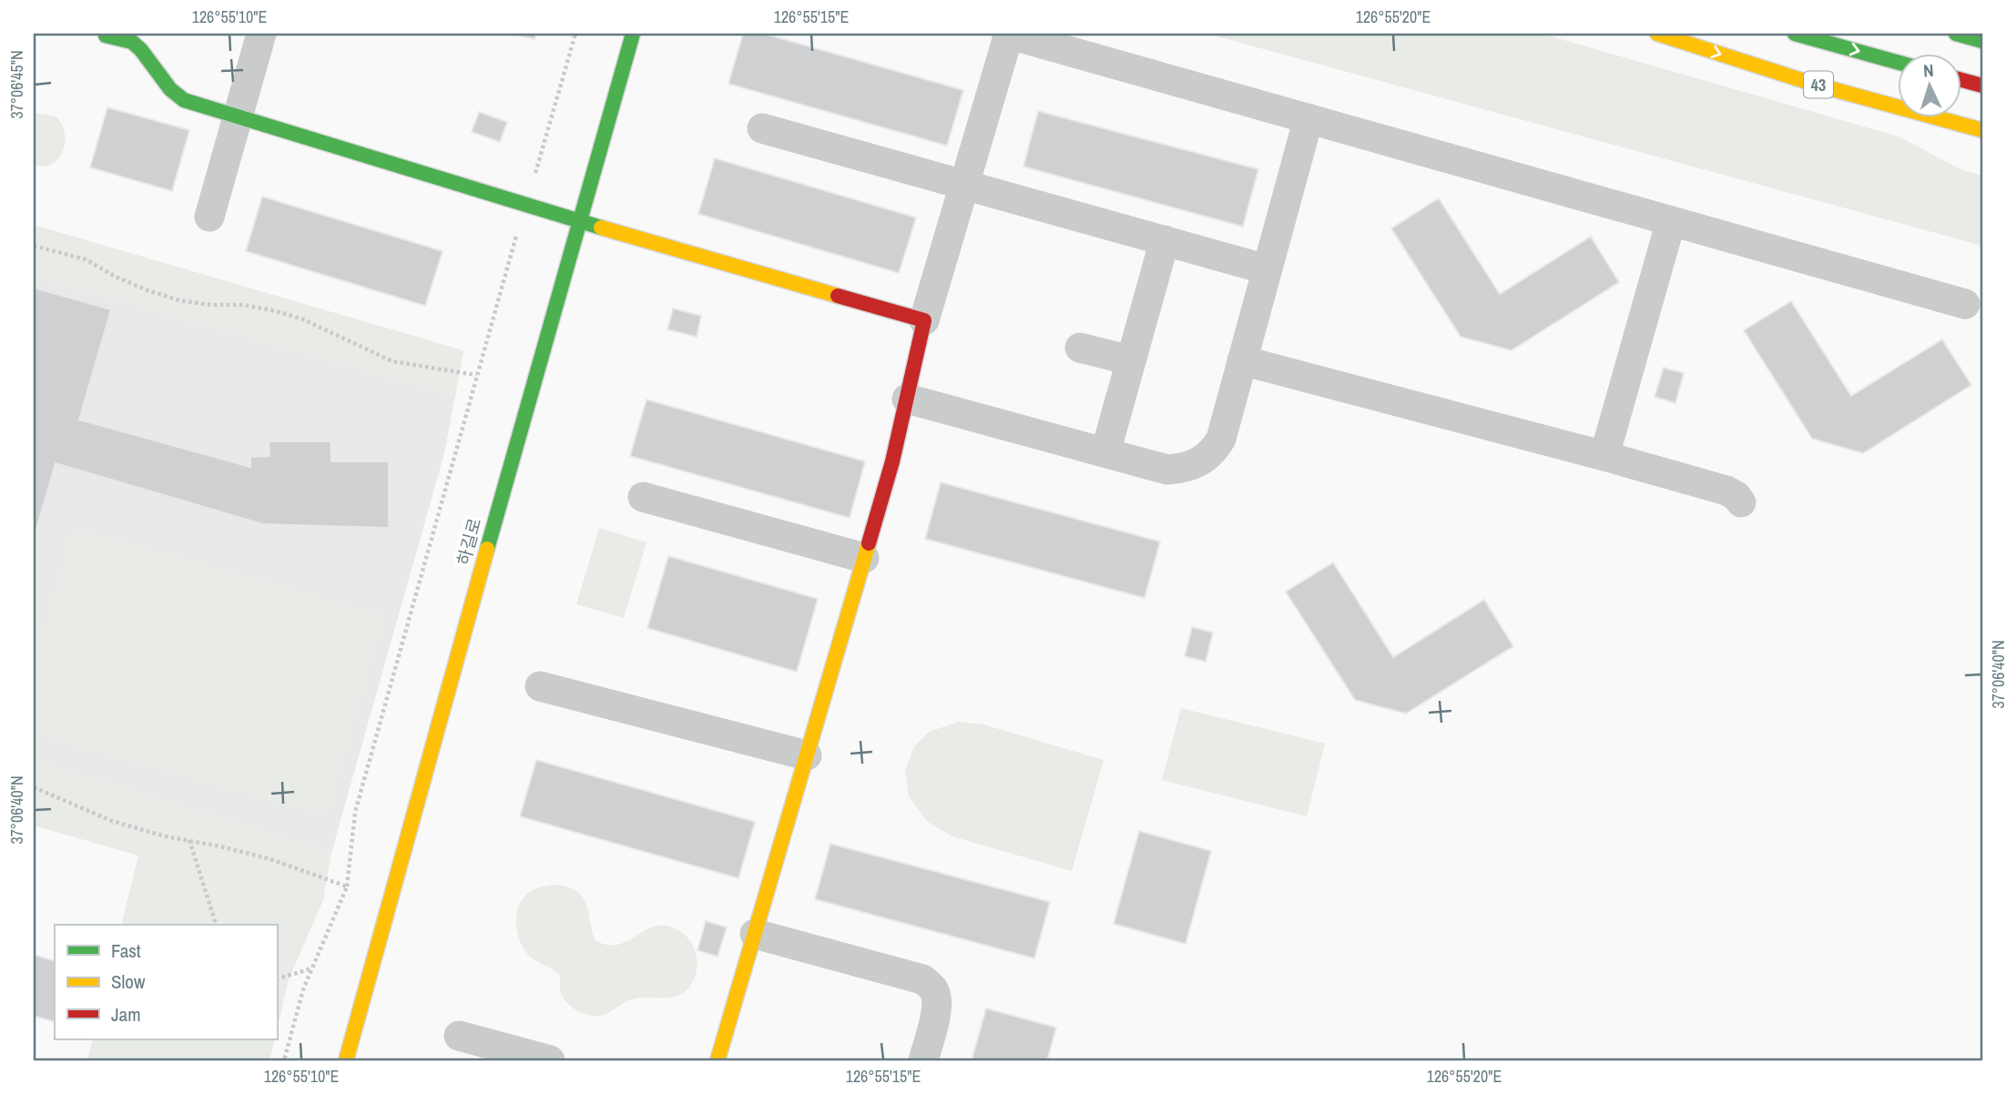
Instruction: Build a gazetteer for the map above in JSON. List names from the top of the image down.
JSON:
{
  "streets": {
    "main road": ["43", "하길로"]
  },
  "legend": ["Fast", "Slow", "Jam"],
  "north": "top",
  "coordinates": [
    "126°55'10\"E",
    "126°55'15\"E",
    "126°55'20\"E",
    "37°06'45\"N",
    "37°06'40\"N"
  ]
}
